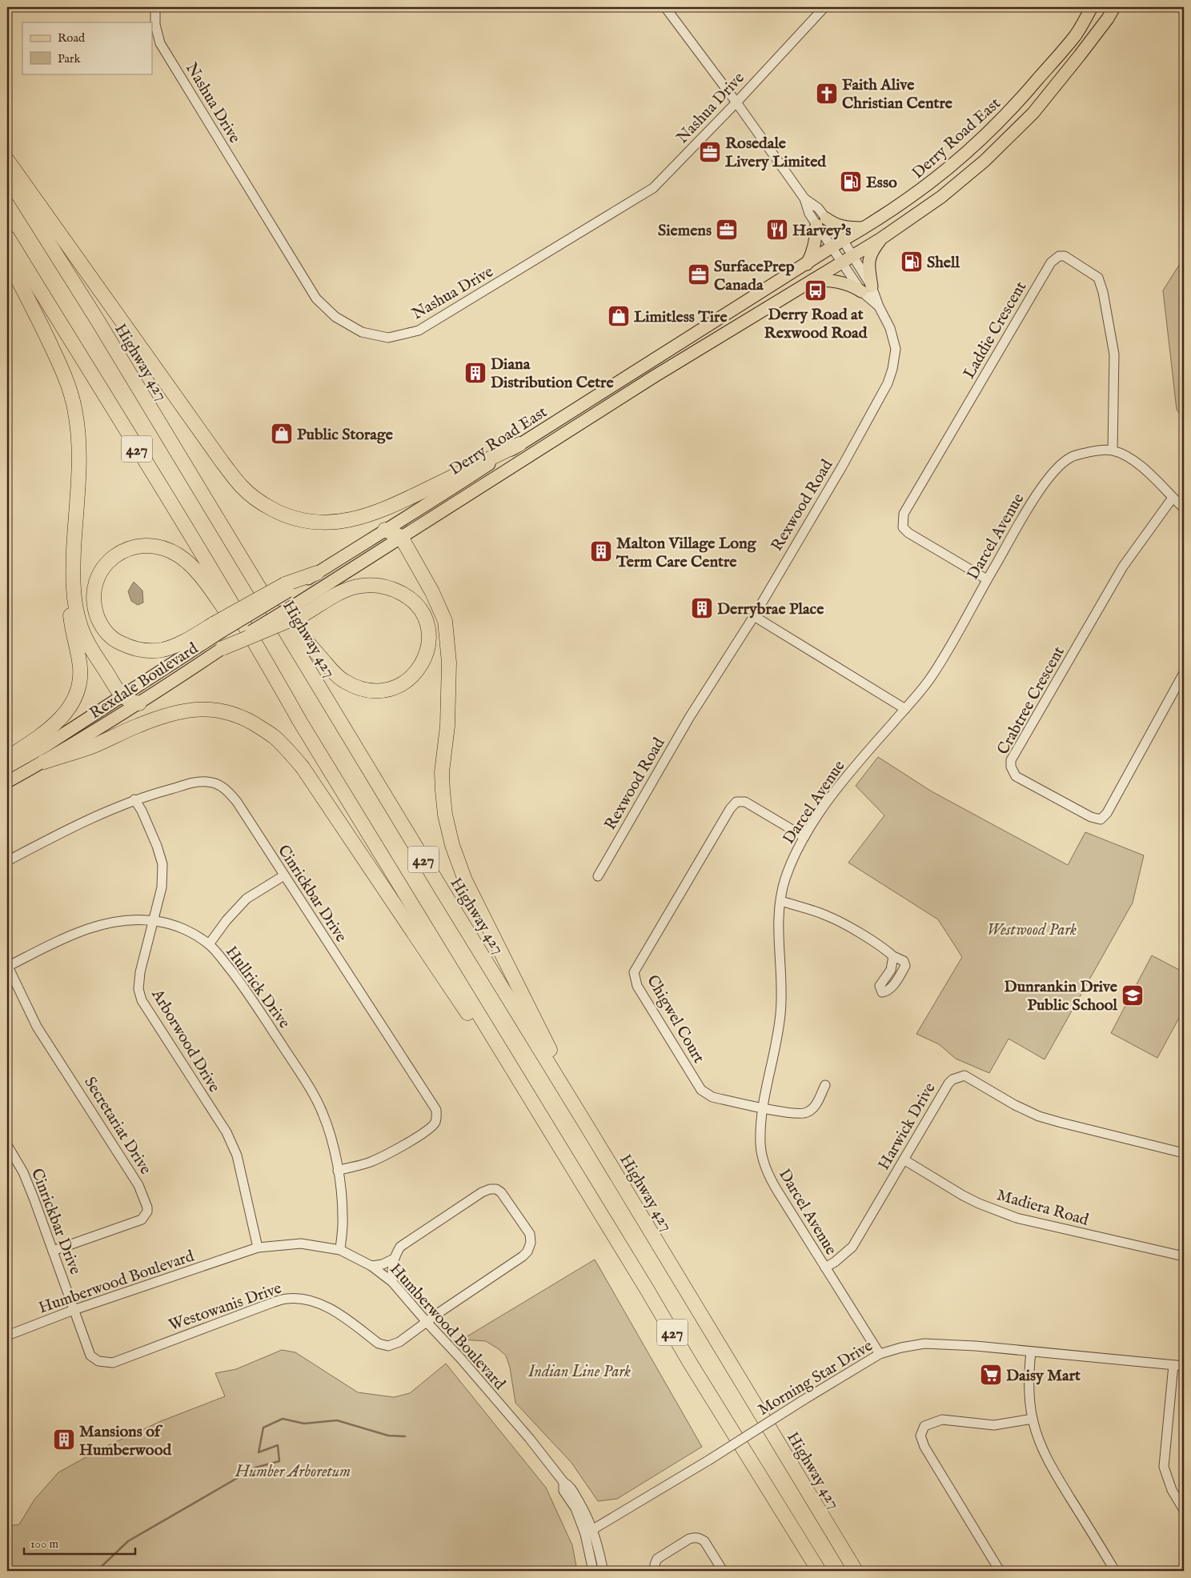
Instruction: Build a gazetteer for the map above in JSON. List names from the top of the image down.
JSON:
{
  "streets": {
    "highway": ["Highway 427", "427"],
    "main road": ["Derry Road East", "Rexdale Boulevard"],
    "street": [
      "Nashua Drive",
      "Laddie Crescent",
      "Rexwood Road",
      "Darcel Avenue",
      "Crabtree Crescent",
      "Cinrickbar Drive",
      "Hullrick Drive",
      "Chigwel Court",
      "Arborwood Drive",
      "Secretariat Drive",
      "Harwick Drive",
      "Madiera Road",
      "Humberwood Boulevard",
      "Westowanis Drive",
      "Morning Star Drive"
    ]
  },
  "crossings": [
    ["Nashua Drive", "Rexwood Road"],
    ["Derry Road East", "Rexwood Road"],
    ["Laddie Crescent", "Darcel Avenue"],
    ["Darcel Avenue", "Crabtree Crescent"],
    ["Darcel Avenue", "Chigwel Court"],
    ["Darcel Avenue", "Harwick Drive"],
    ["Darcel Avenue", "Morning Star Drive"],
    ["Cinrickbar Drive", "Hullrick Drive"],
    ["Cinrickbar Drive", "Arborwood Drive"],
    ["Cinrickbar Drive", "Secretariat Drive"],
    ["Cinrickbar Drive", "Humberwood Boulevard"],
    ["Cinrickbar Drive", "Westowanis Drive"],
    ["Hullrick Drive", "Arborwood Drive"],
    ["Hullrick Drive", "Secretariat Drive"],
    ["Hullrick Drive", "Humberwood Boulevard"],
    ["Arborwood Drive", "Humberwood Boulevard"],
    ["Harwick Drive", "Madiera Road"],
    ["Humberwood Boulevard", "Westowanis Drive"],
    ["Humberwood Boulevard", "Morning Star Drive"]
  ],
  "parks": ["Westwood Park", "Indian Line Park", "Humber Arboretum"],
  "places": {
    "church": ["Faith Alive Christian Centre"],
    "office": ["Rosedale Livery Limited", "Siemens", "SurfacePrep Canada"],
    "fuel station": ["Esso", "Shell"],
    "restaurant": ["Harvey's"],
    "bus stop": ["Derry Road at Rexwood Road"],
    "shop": ["Limitless Tire", "Public Storage"],
    "building": [
      "Diana Distribution Cetre",
      "Malton Village Long Term Care Centre",
      "Derrybrae Place",
      "Mansions of Humberwood"
    ],
    "school or university": ["Dunrankin Drive Public School"],
    "supermarket": ["Daisy Mart"]
  },
  "legend": ["Road", "Park"],
  "scale_bar": "100 m"
}
